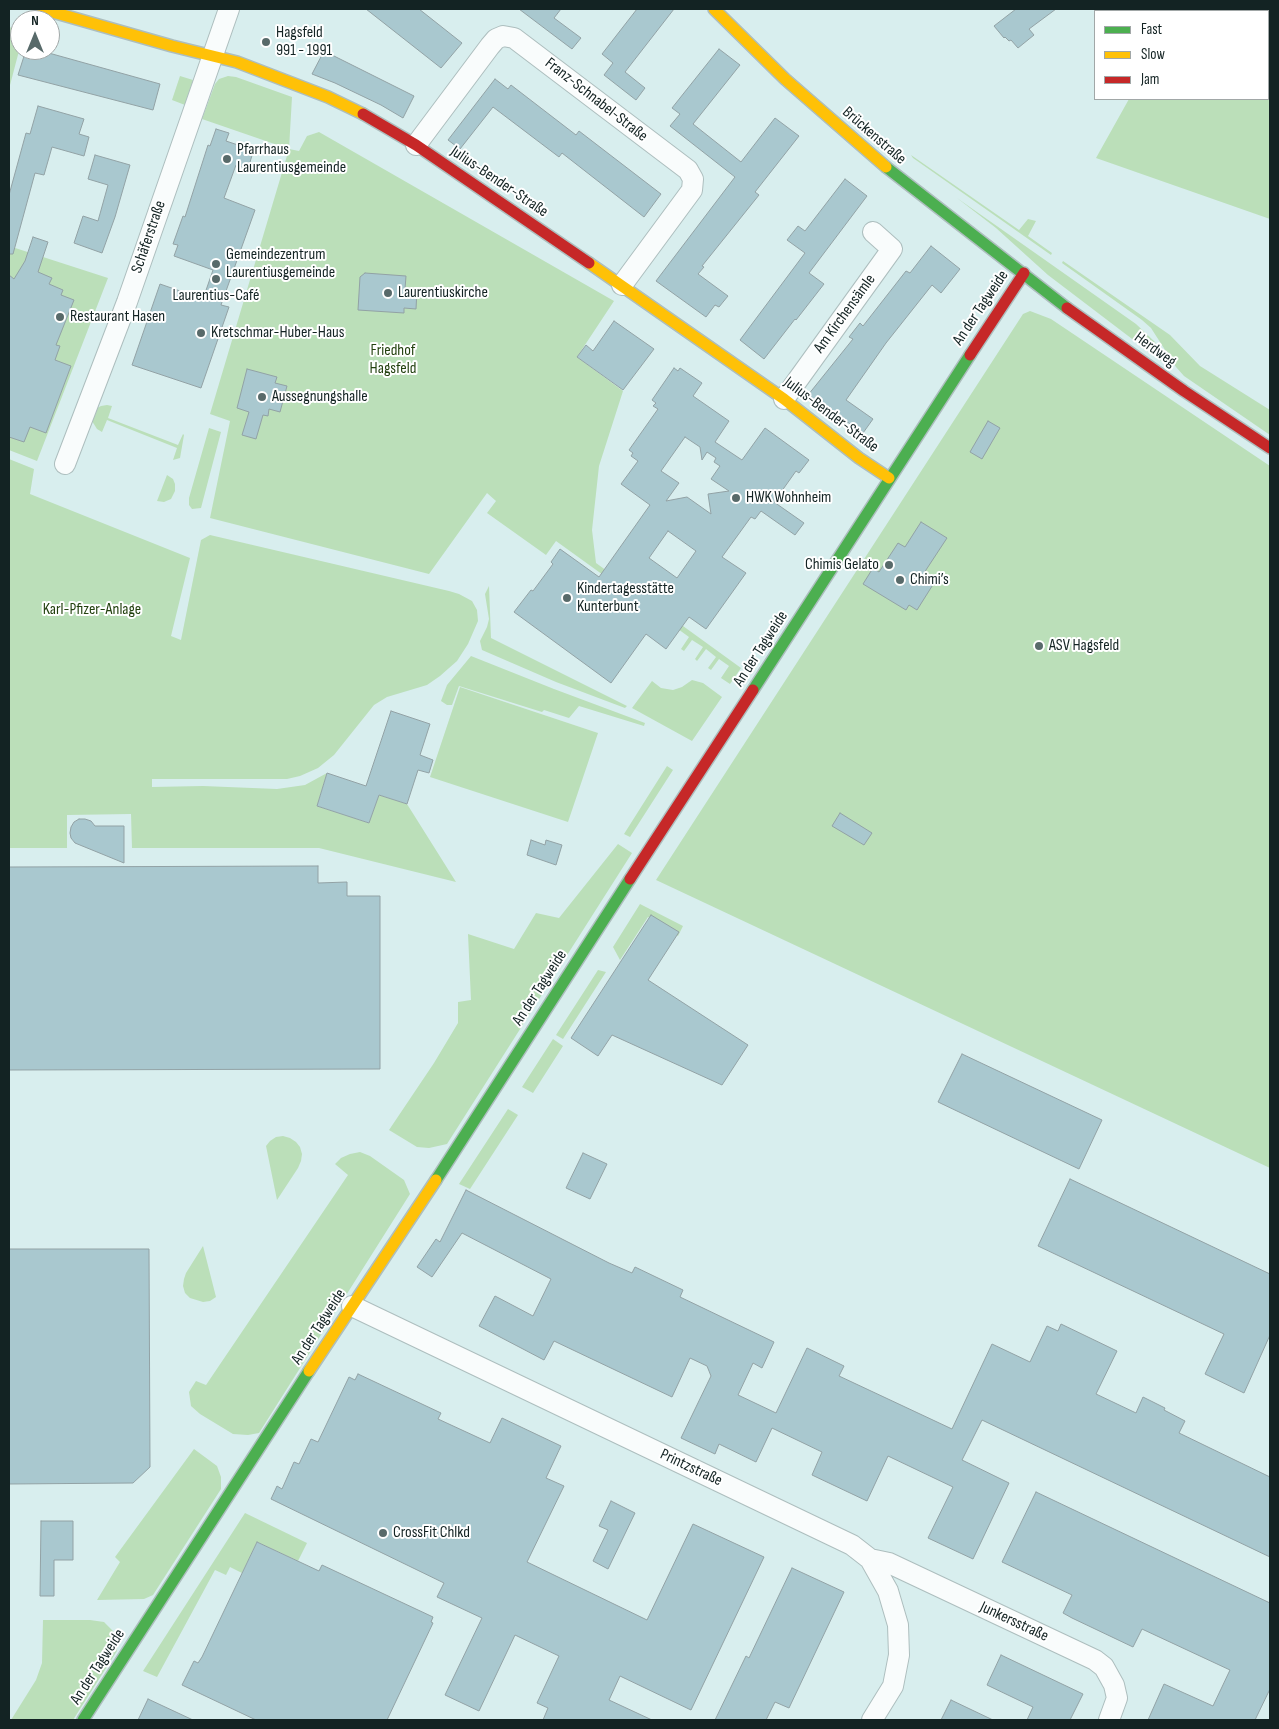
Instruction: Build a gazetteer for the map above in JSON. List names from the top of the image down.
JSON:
{
  "streets": {
    "main road": [
      "Brückenstraße",
      "Julius-Bender-Straße",
      "An der Tagweide",
      "Herdweg"
    ],
    "street": [
      "Franz-Schnabel-Straße",
      "Schäferstraße",
      "Am Kirchensämle",
      "Printzstraße",
      "Junkersstraße"
    ]
  },
  "crossings": [
    ["Franz-Schnabel-Straße", "Julius-Bender-Straße"],
    ["Brückenstraße", "An der Tagweide"],
    ["Brückenstraße", "Herdweg"],
    ["Julius-Bender-Straße", "Schäferstraße"],
    ["Julius-Bender-Straße", "An der Tagweide"],
    ["Julius-Bender-Straße", "Am Kirchensämle"],
    ["An der Tagweide", "Herdweg"],
    ["An der Tagweide", "Printzstraße"],
    ["Printzstraße", "Junkersstraße"]
  ],
  "parks": ["Friedhof Hagsfeld", "Karl-Pfizer-Anlage"],
  "places": [
    "Hagsfeld 991 - 1991",
    "Pfarrhaus Laurentiusgemeinde",
    "Gemeindezentrum Laurentiusgemeinde",
    "Laurentius-Café",
    "Laurentiuskirche",
    "Restaurant Hasen",
    "Kretschmar-Huber-Haus",
    "Aussegnungshalle",
    "HWK Wohnheim",
    "Chimis Gelato",
    "Chimi’s",
    "Kindertagesstätte Kunterbunt",
    "ASV Hagsfeld",
    "CrossFit Chlkd"
  ],
  "legend": ["Fast", "Slow", "Jam"],
  "north": "top"
}
